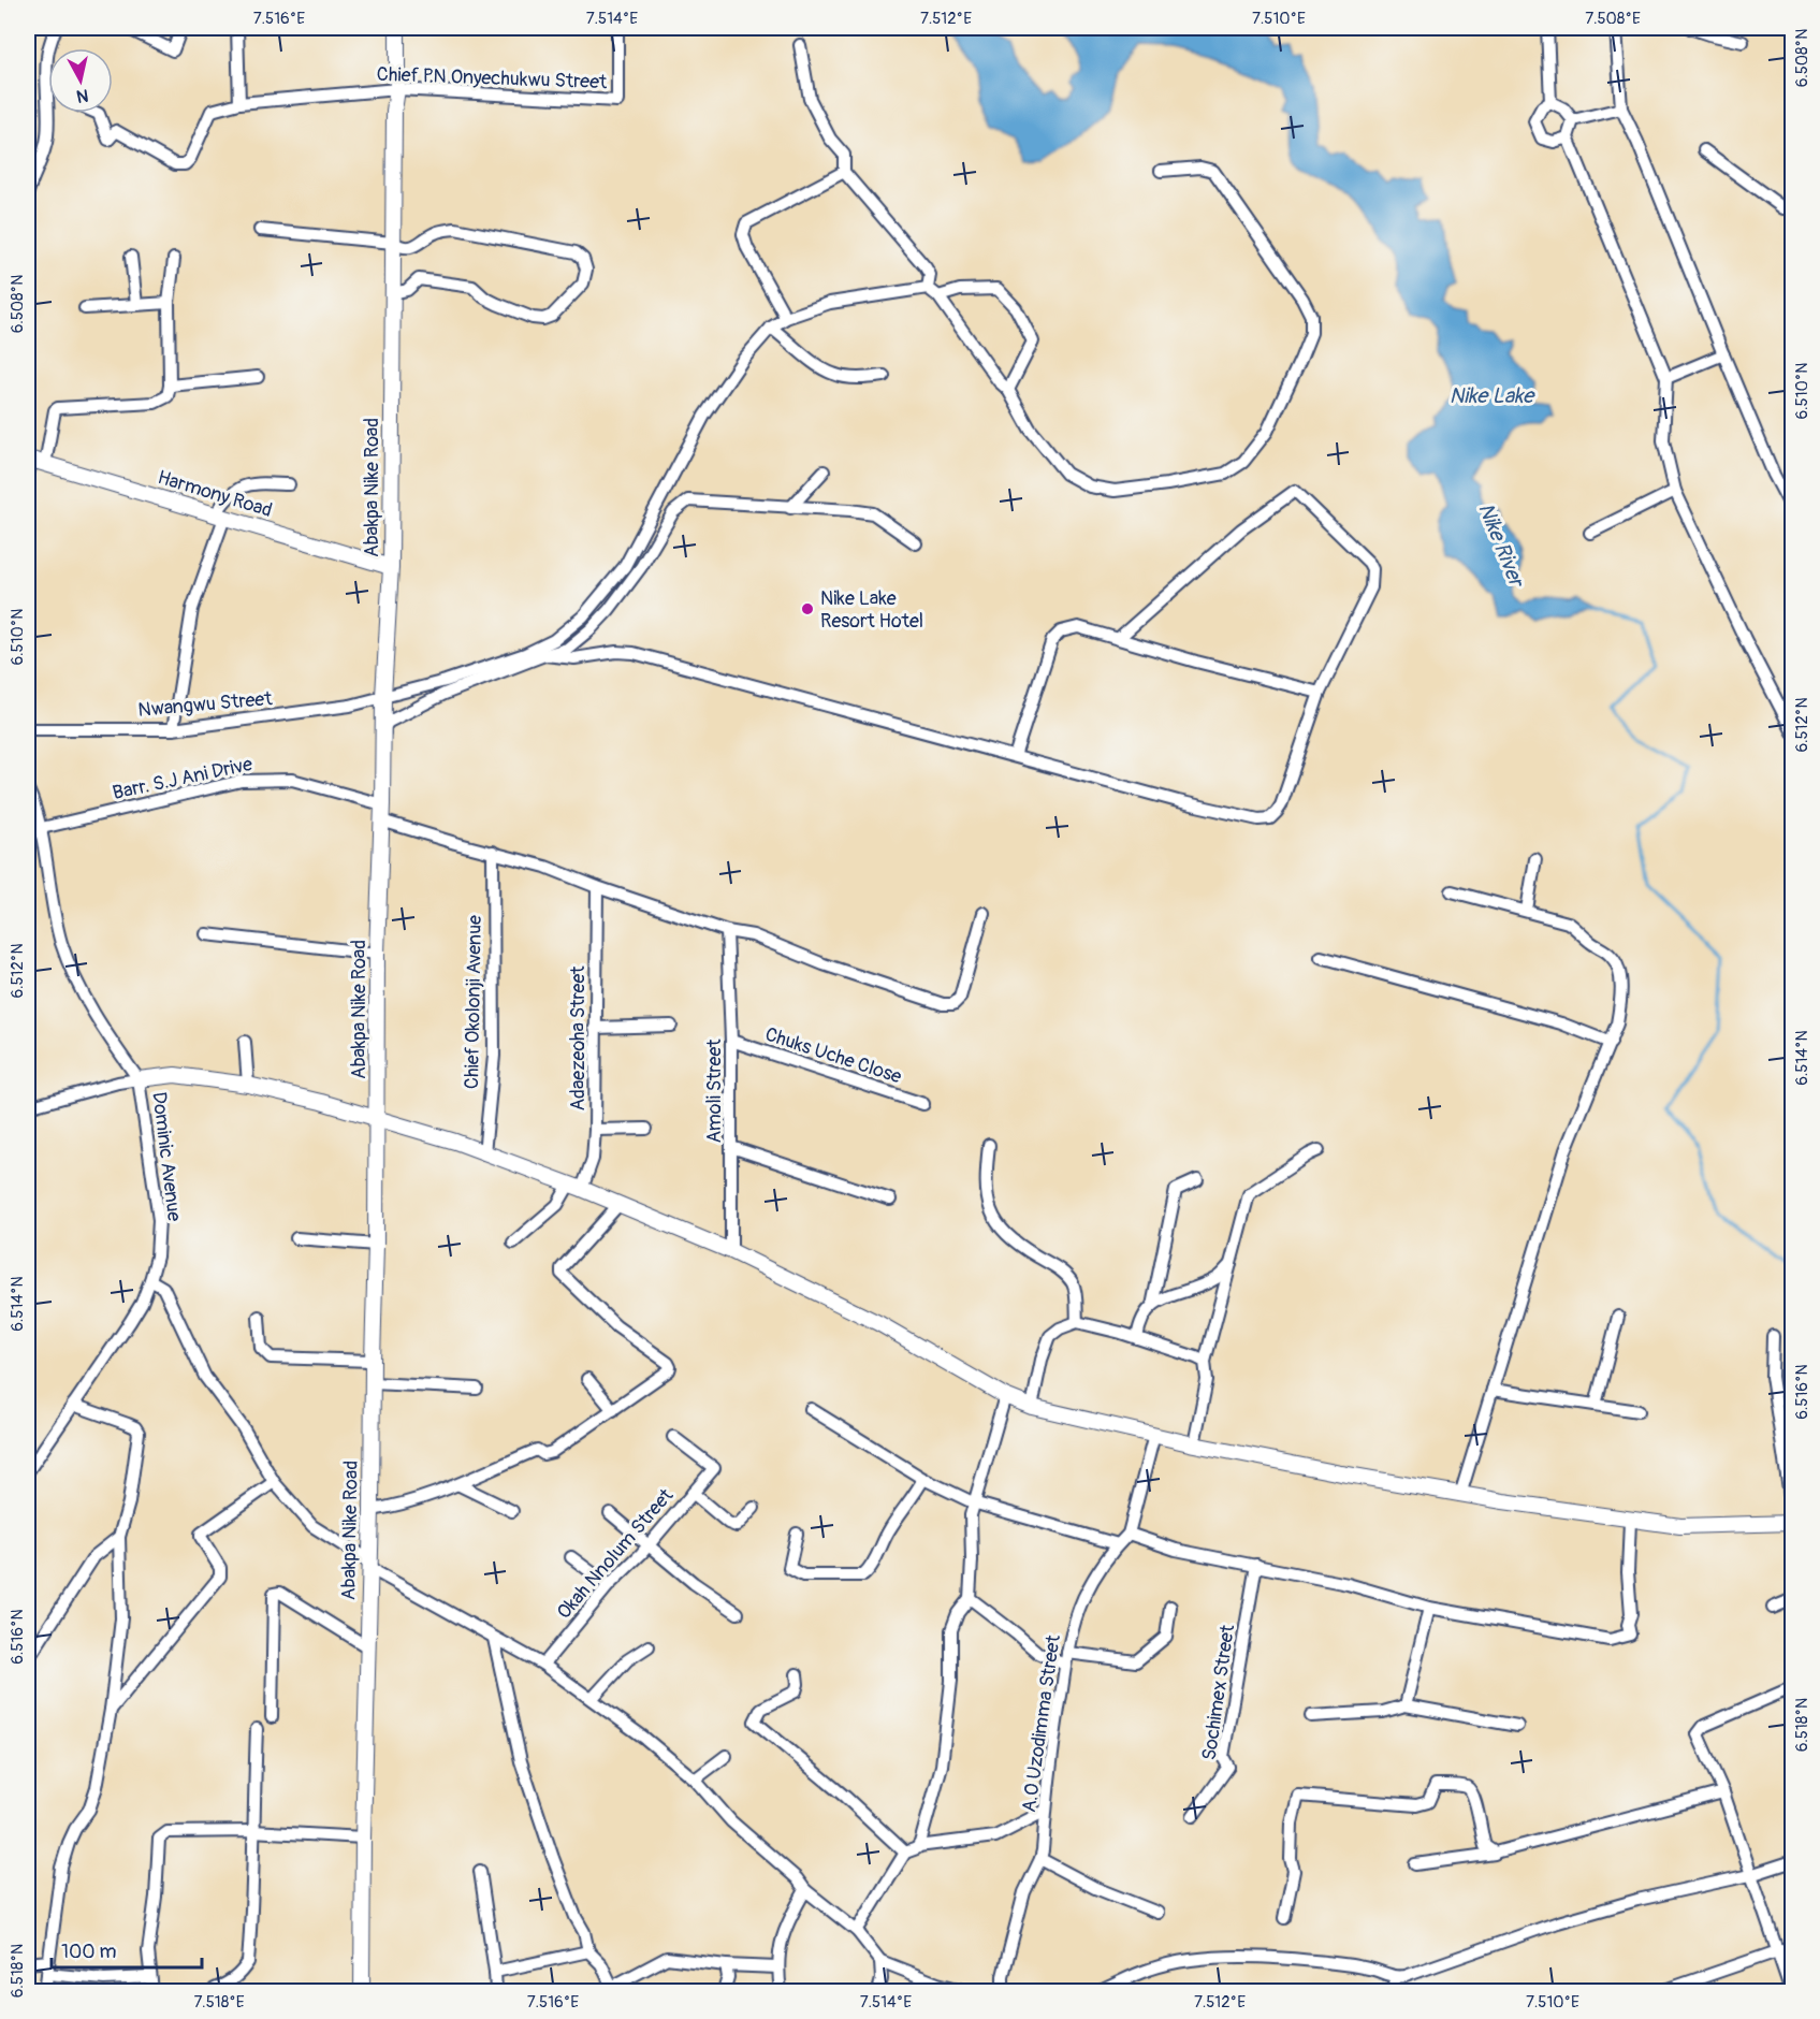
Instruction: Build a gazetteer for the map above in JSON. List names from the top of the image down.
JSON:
{
  "streets": {
    "main road": ["Abakpa Nike Road", "Harmony Road"],
    "street": [
      "Chief P.N Onyechukwu Street",
      "Nwangwu Street",
      "Barr. S.J Ani Drive",
      "Chief Okolonji Avenue",
      "Adaezeoha Street",
      "Chuks Uche Close",
      "Amoli Street",
      "Dominic Avenue",
      "Okah Nnolum Street",
      "Sochimex Street",
      "A.O Uzodimma Street"
    ]
  },
  "crossings": [
    ["Chief P.N Onyechukwu Street", "Abakpa Nike Road"],
    ["Abakpa Nike Road", "Harmony Road"],
    ["Abakpa Nike Road", "Nwangwu Street"],
    ["Abakpa Nike Road", "Barr. S.J Ani Drive"],
    ["Chuks Uche Close", "Amoli Street"]
  ],
  "water": ["Nike Lake", "Nike River"],
  "places": ["Nike Lake Resort Hotel"],
  "scale_bar": "100 m",
  "north": "bottom",
  "coordinates": [
    "7.516°E",
    "7.514°E",
    "7.512°E",
    "7.510°E",
    "7.508°E",
    "6.508°N",
    "6.510°N",
    "6.512°N",
    "6.514°N",
    "6.516°N",
    "6.518°N",
    "7.518°E"
  ]
}
